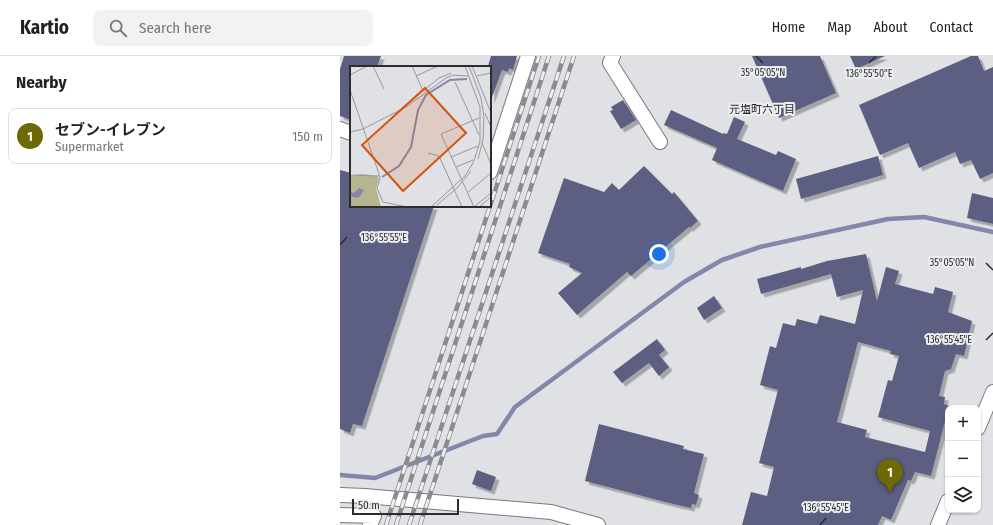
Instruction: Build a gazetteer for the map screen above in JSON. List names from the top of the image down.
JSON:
{
  "districts": ["元塩町六丁目"],
  "scale_bar": "50 m",
  "page": {
    "header": "Kartio",
    "search": "Search here",
    "nav": [
      "Home",
      "Map",
      "About",
      "Contact"
    ],
    "heading": "Nearby",
    "list": [
      {
        "mark": "1",
        "name": "セブン-イレブン",
        "note": "Supermarket",
        "value": "150 m"
      }
    ],
    "map_buttons": ["+", "−"],
    "pins": "1",
    "scale": "50 m"
  },
  "coordinates": [
    "35°05'05\"N",
    "136°55'50\"E",
    "136°55'55\"E",
    "136°55'45\"E"
  ]
}
